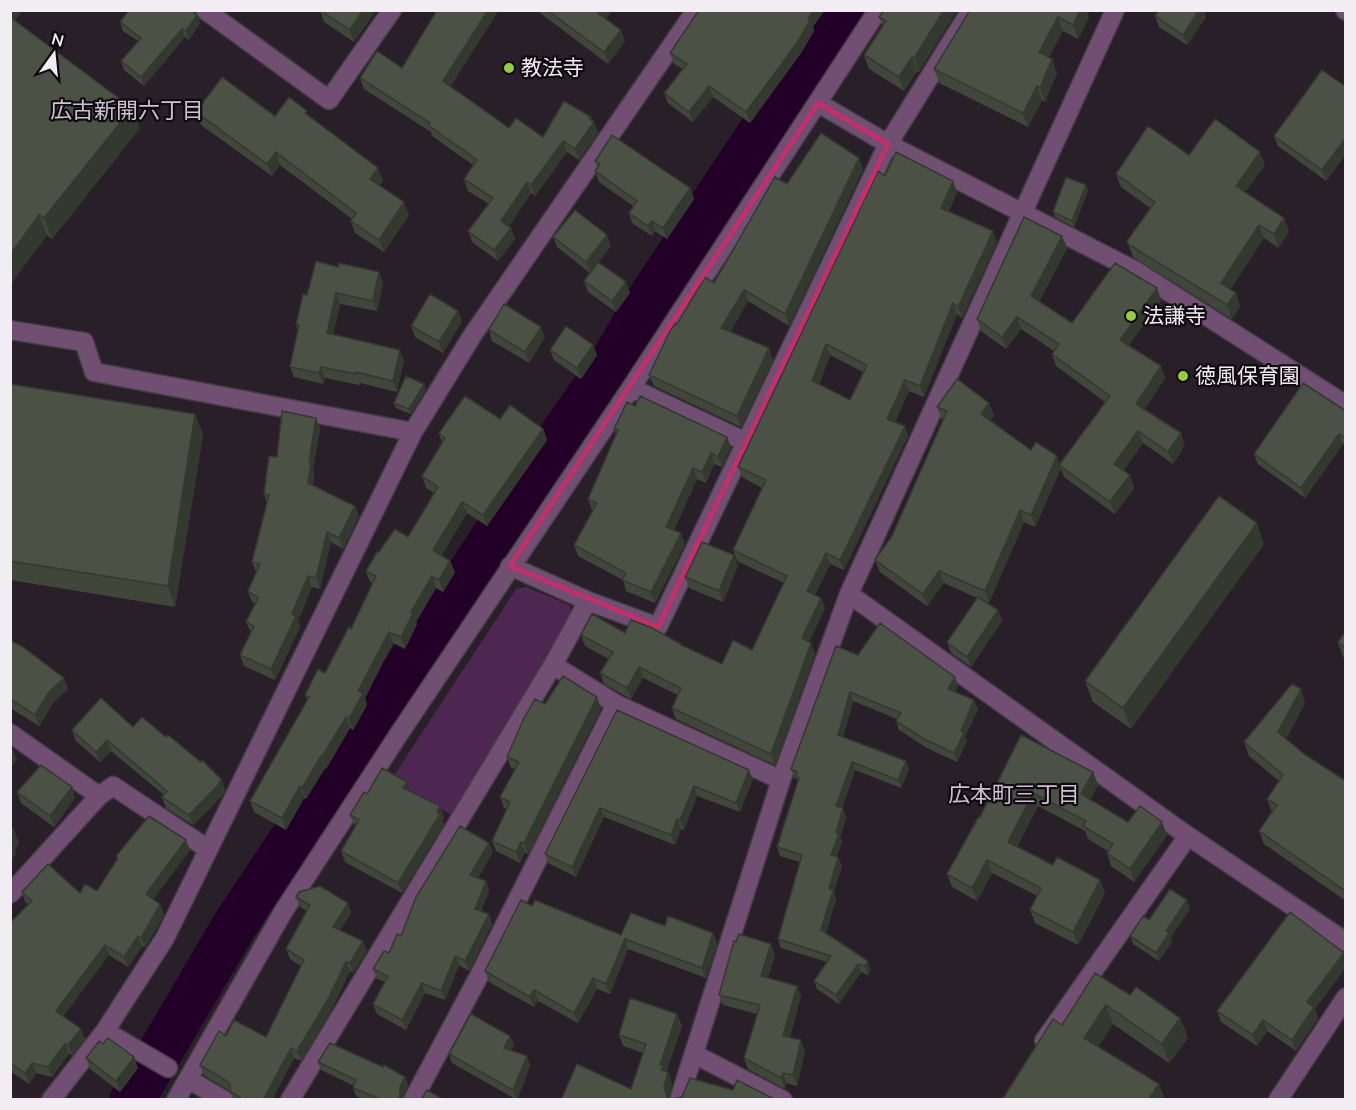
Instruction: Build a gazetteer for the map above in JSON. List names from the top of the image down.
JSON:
{
  "districts": ["広古新開六丁目", "広本町三丁目"],
  "places": ["教法寺", "法謙寺", "徳風保育園"],
  "north": "top"
}
